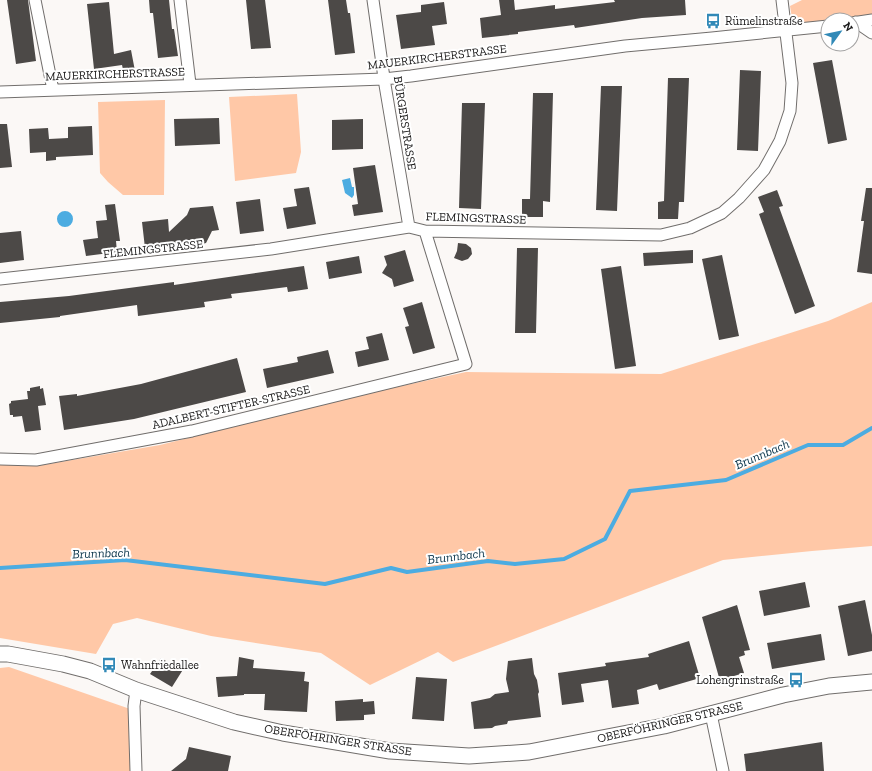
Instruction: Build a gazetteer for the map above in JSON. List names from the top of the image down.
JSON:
{
  "streets": {
    "main road": ["OBERFÖHRINGER STRASSE"],
    "street": [
      "MAUERKIRCHERSTRASSE",
      "BÜRGERSTRASSE",
      "FLEMINGSTRASSE",
      "ADALBERT-STIFTER-STRASSE"
    ]
  },
  "crossings": [
    ["MAUERKIRCHERSTRASSE", "BÜRGERSTRASSE"],
    ["MAUERKIRCHERSTRASSE", "FLEMINGSTRASSE"],
    ["BÜRGERSTRASSE", "FLEMINGSTRASSE"],
    ["FLEMINGSTRASSE", "ADALBERT-STIFTER-STRASSE"]
  ],
  "water": ["Brunnbach"],
  "places": {
    "bus stop": ["Rümelinstraße", "Wahnfriedallee", "Lohengrinstraße"]
  },
  "north": "top right"
}
